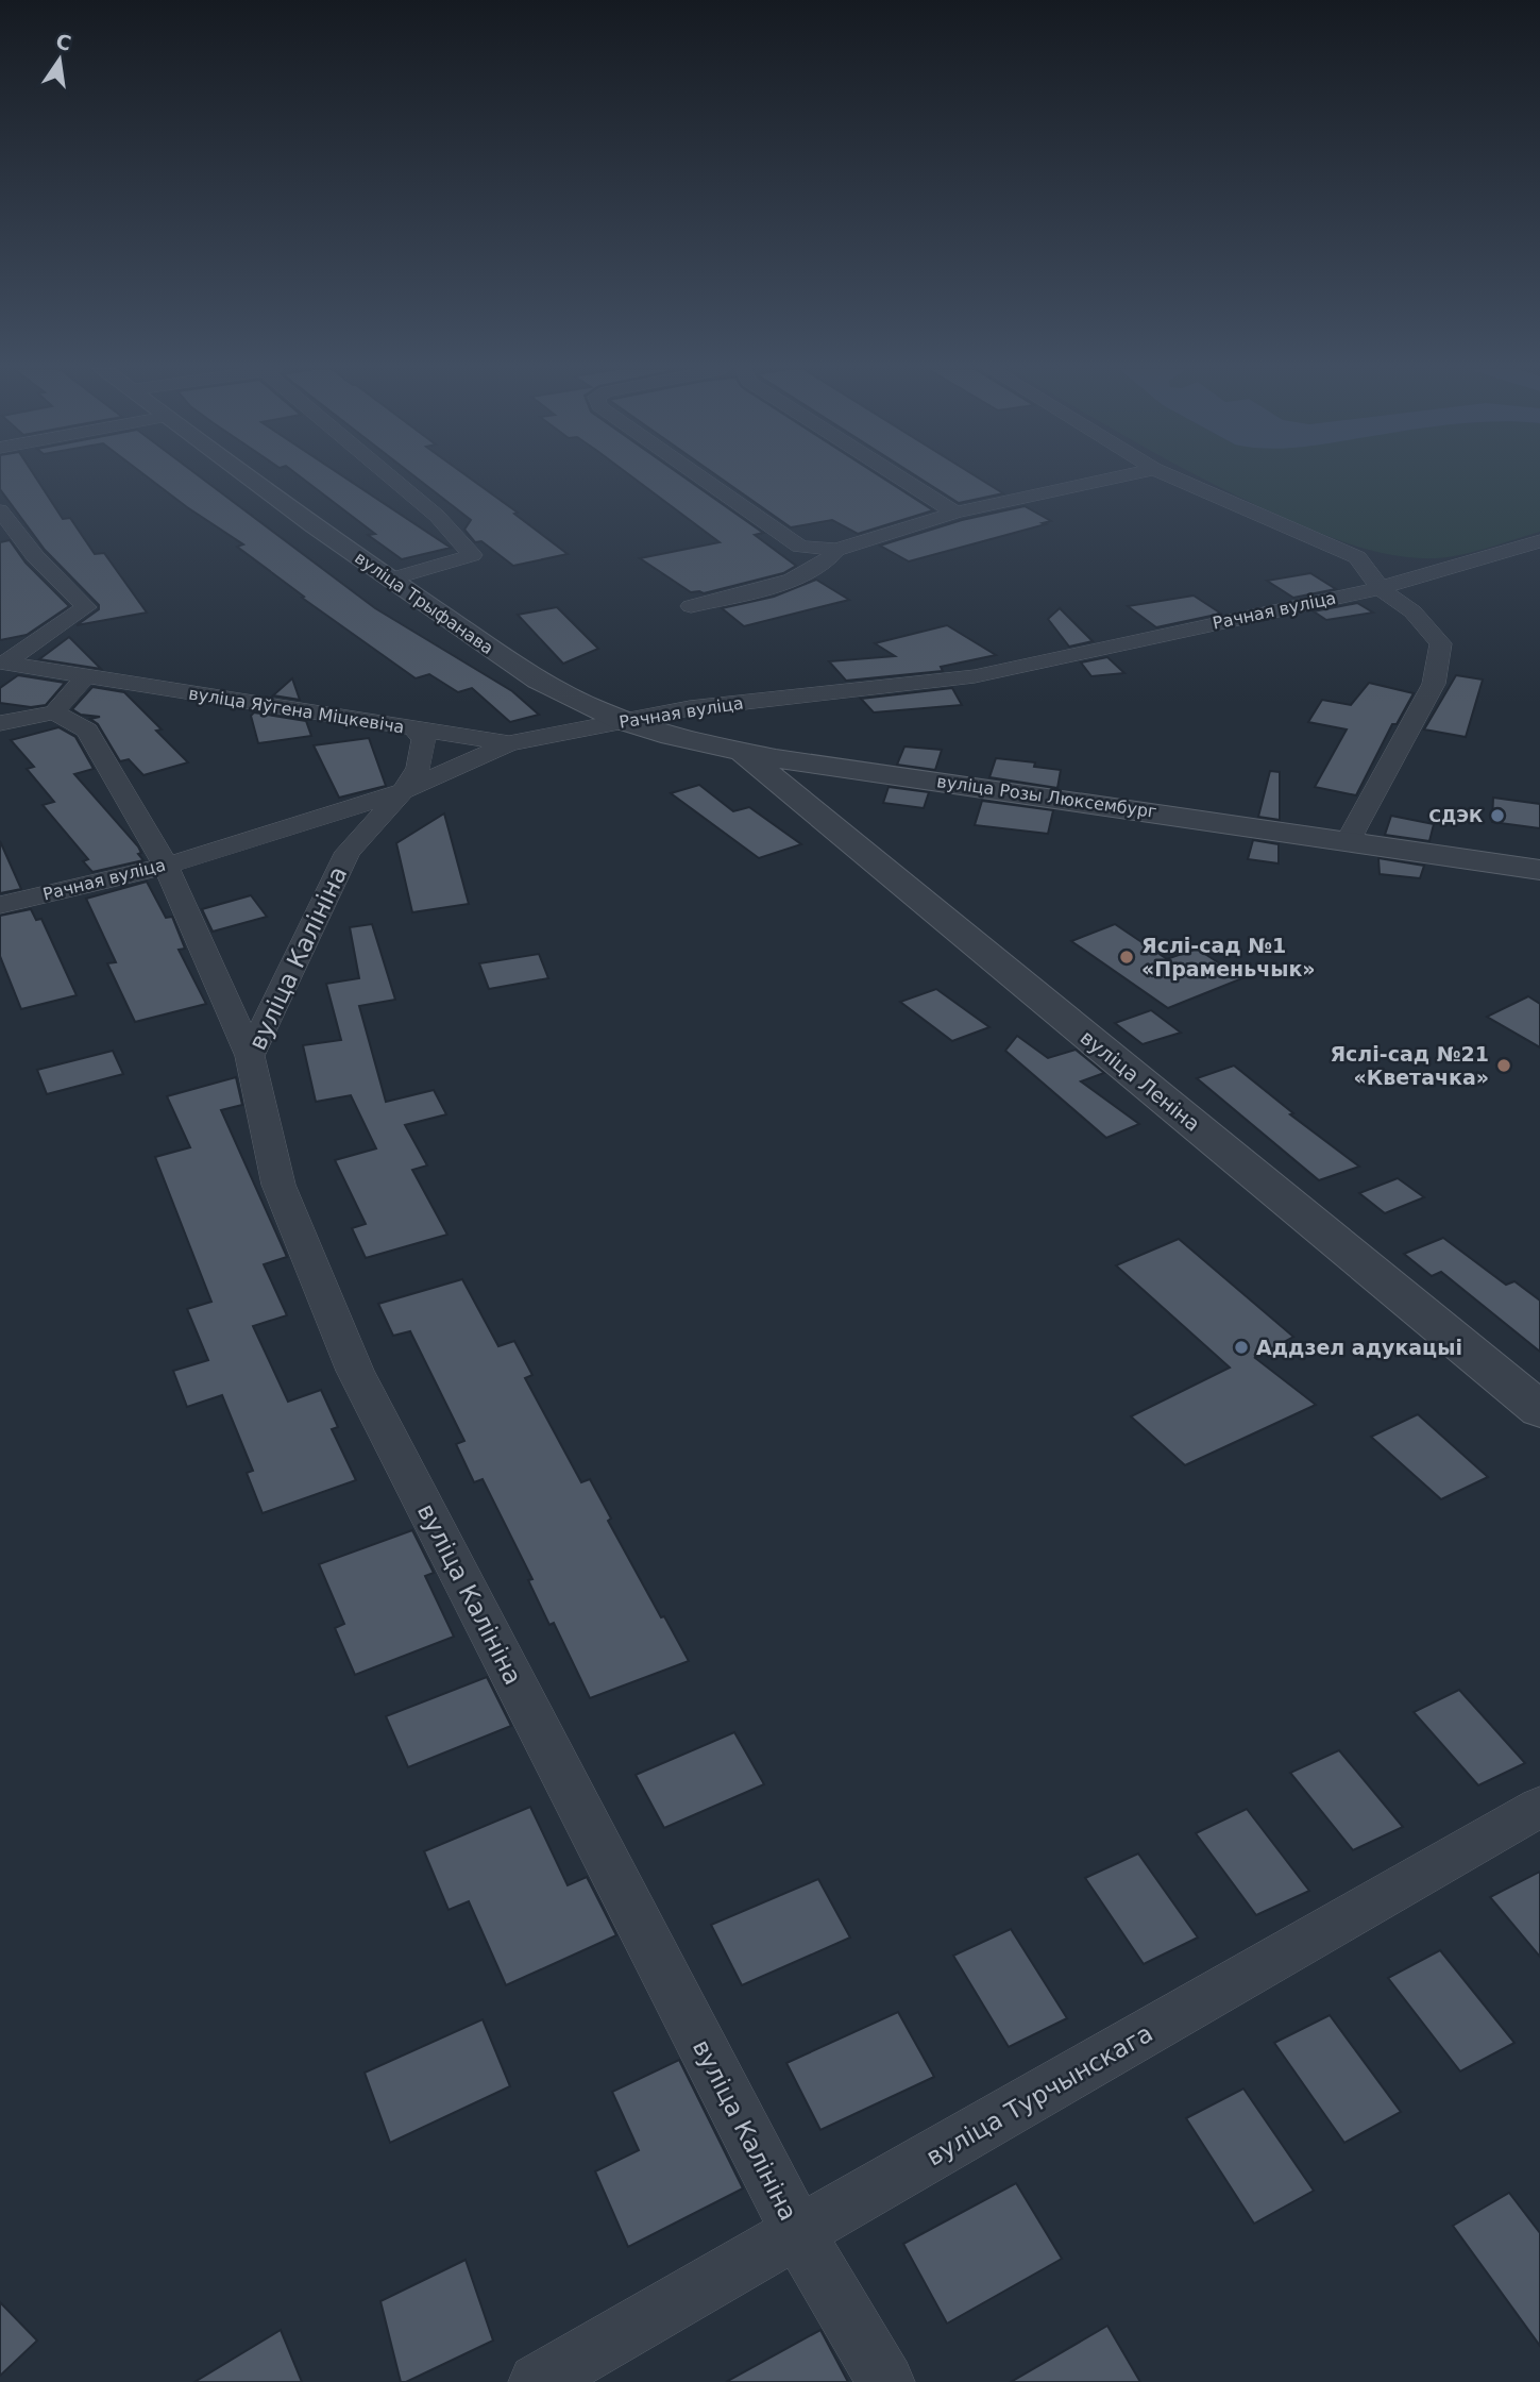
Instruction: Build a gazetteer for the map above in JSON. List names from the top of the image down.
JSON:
{
  "streets": {
    "street": [
      "вуліца Трыфанава",
      "Рачная вуліца",
      "вуліца Яўгена Міцкевіча",
      "вуліца Розы Люксембург",
      "вуліца Калініна",
      "вуліца Леніна",
      "вуліца Турчынскага"
    ]
  },
  "crossings": [
    ["вуліца Трыфанава", "Рачная вуліца"],
    ["вуліца Трыфанава", "вуліца Розы Люксембург"],
    ["вуліца Трыфанава", "вуліца Леніна"],
    ["Рачная вуліца", "вуліца Яўгена Міцкевіча"],
    ["Рачная вуліца", "вуліца Калініна"],
    ["вуліца Розы Люксембург", "вуліца Леніна"],
    ["вуліца Калініна", "вуліца Турчынскага"]
  ],
  "places": [
    "СДЭК",
    "Яслі-сад №1 «Праменьчык»",
    "Яслі-сад №21 «Кветачка»",
    "Аддзел адукацыі"
  ],
  "north": "top"
}
